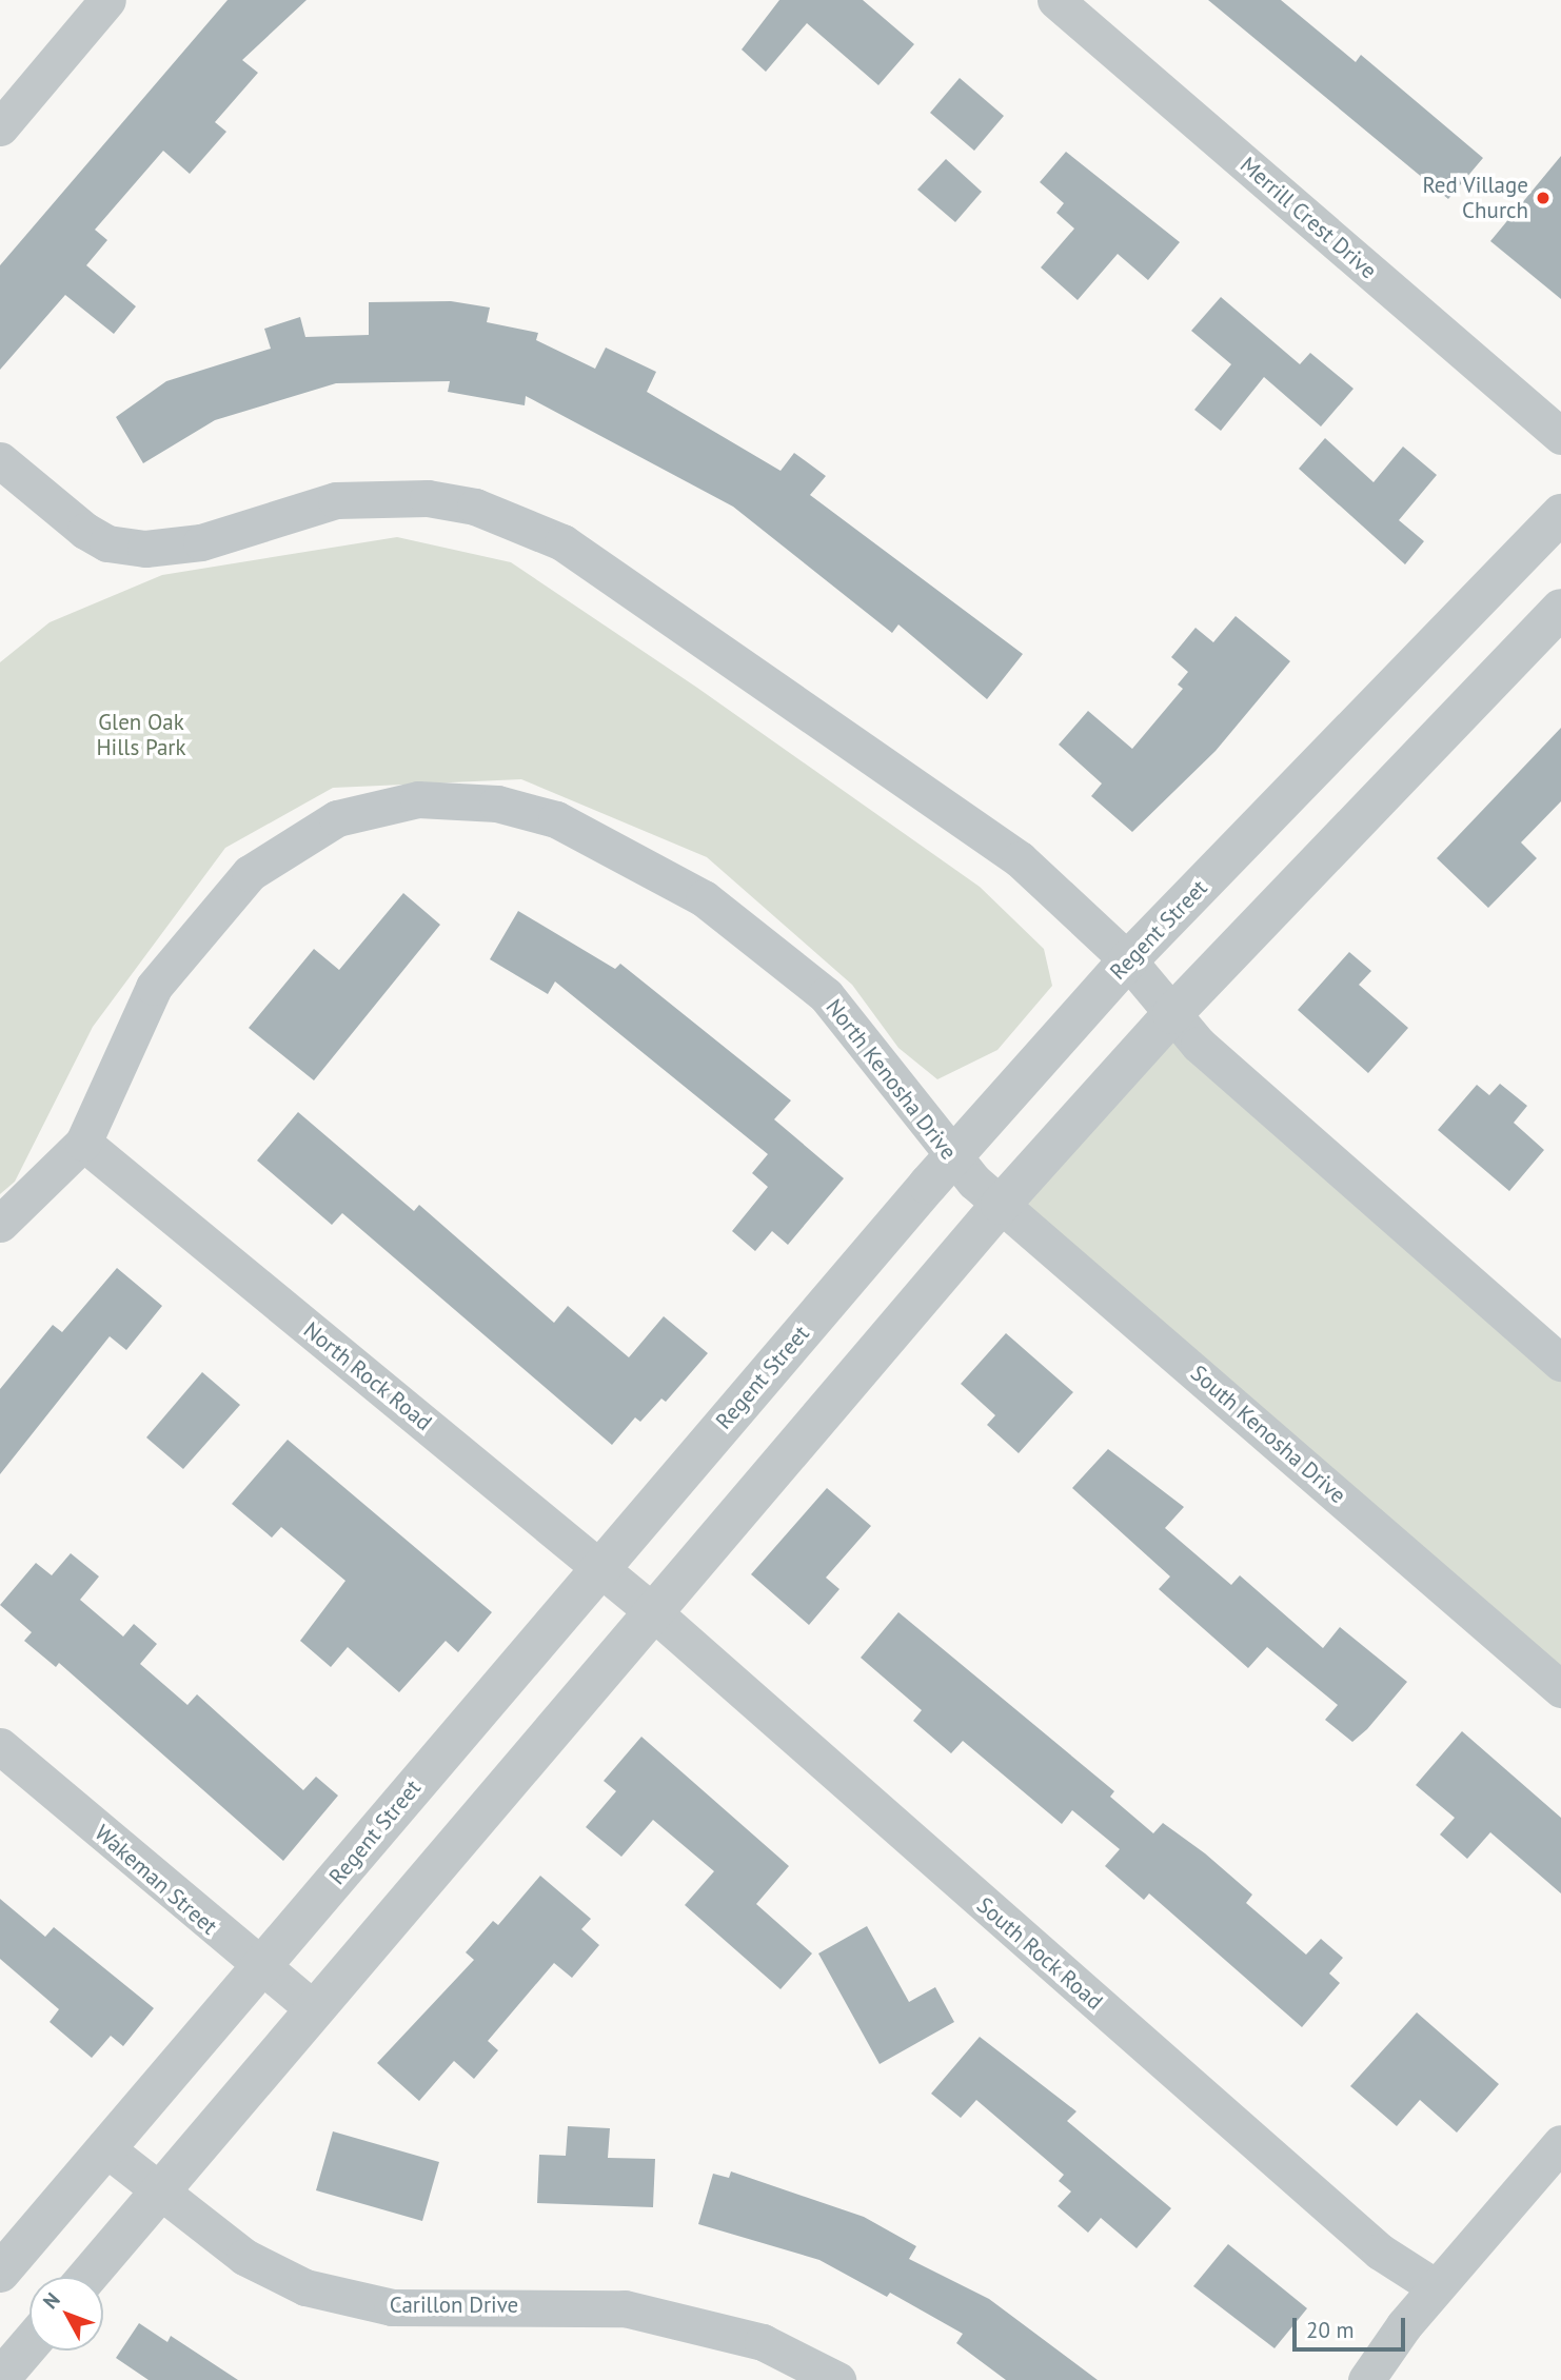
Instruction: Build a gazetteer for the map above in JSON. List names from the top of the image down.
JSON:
{
  "streets": {
    "street": [
      "Merrill Crest Drive",
      "Regent Street",
      "North Kenosha Drive",
      "North Rock Road",
      "South Kenosha Drive",
      "Wakeman Street",
      "South Rock Road",
      "Carillon Drive"
    ]
  },
  "crossings": [
    ["Regent Street", "North Kenosha Drive"],
    ["Regent Street", "North Rock Road"],
    ["Regent Street", "South Kenosha Drive"],
    ["Regent Street", "Wakeman Street"],
    ["Regent Street", "South Rock Road"],
    ["Regent Street", "Carillon Drive"],
    ["North Kenosha Drive", "North Rock Road"],
    ["North Kenosha Drive", "South Kenosha Drive"],
    ["North Rock Road", "South Rock Road"]
  ],
  "parks": ["Glen Oak Hills Park"],
  "places": ["Red Village Church"],
  "scale_bar": "20 m",
  "north": "top left"
}
